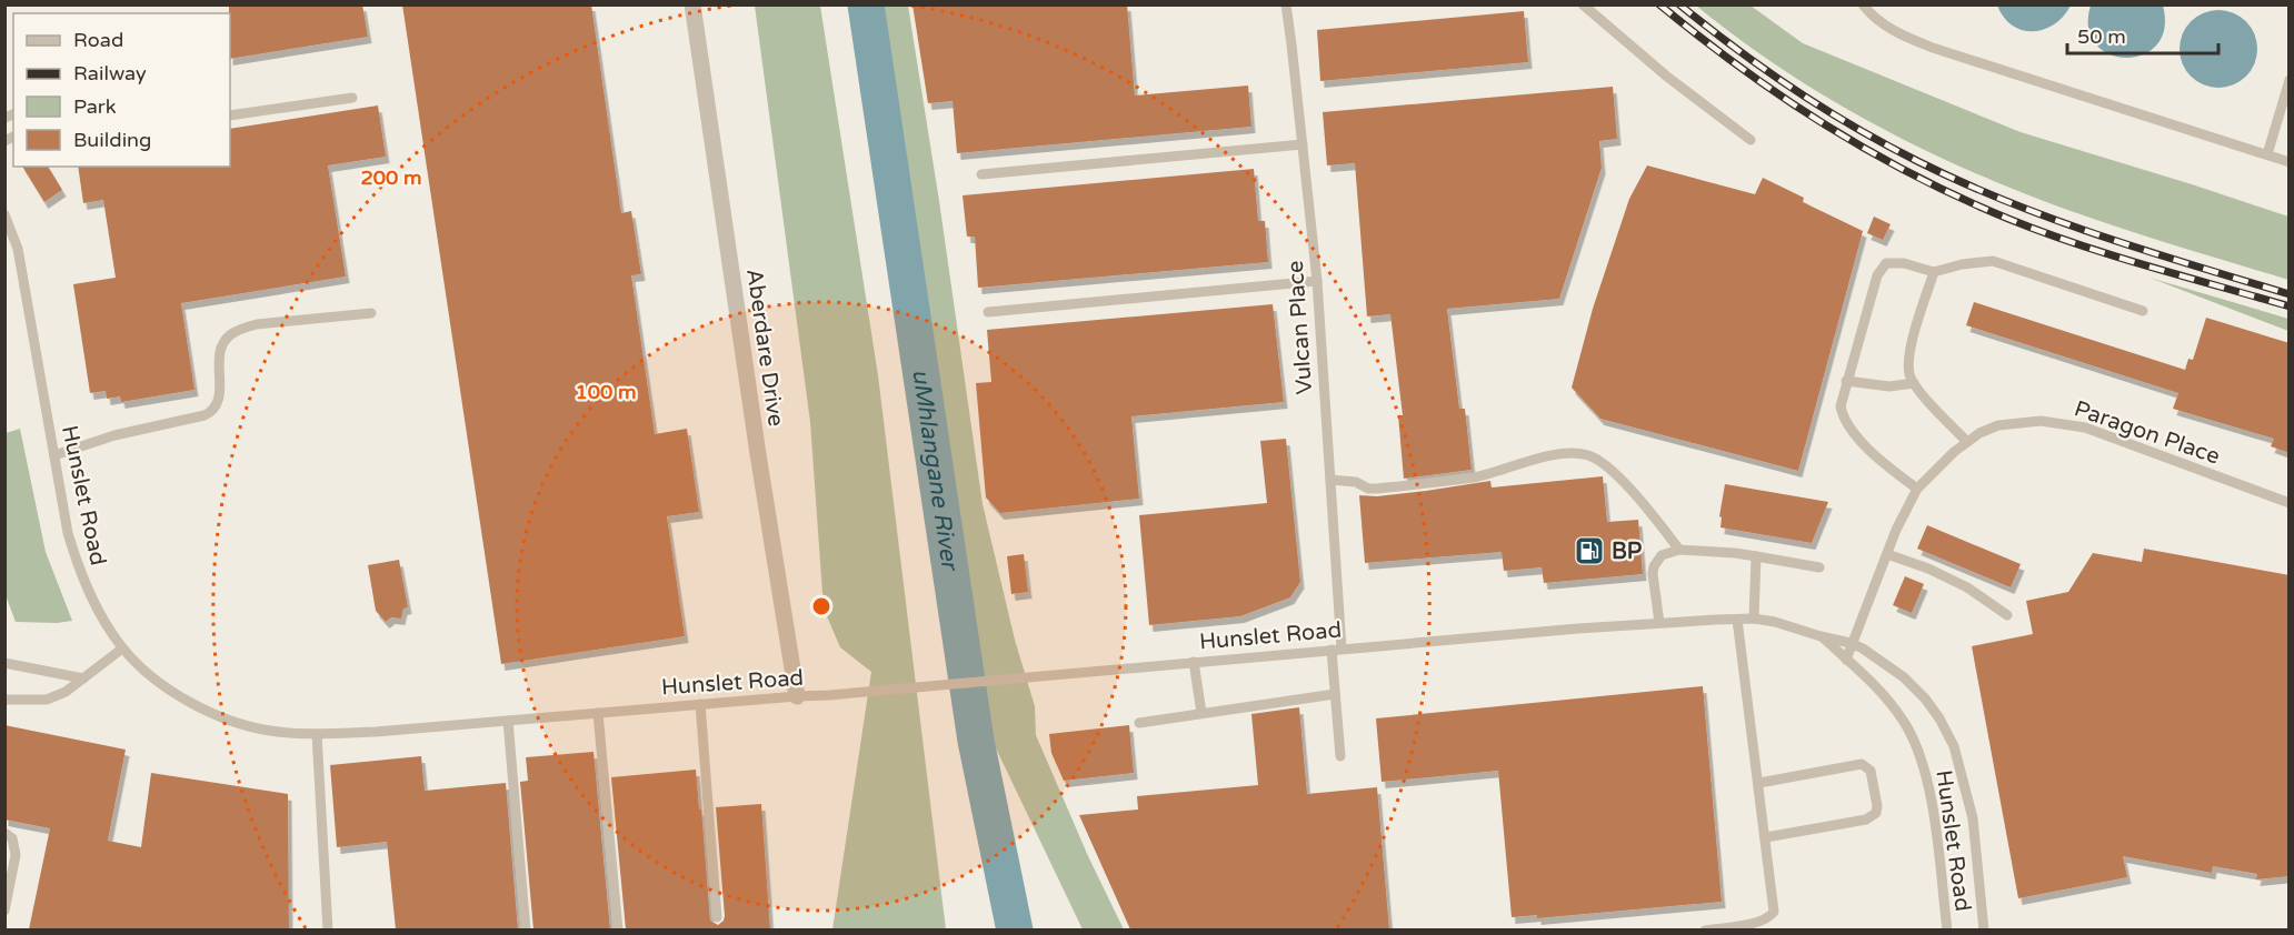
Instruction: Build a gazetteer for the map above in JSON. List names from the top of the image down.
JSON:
{
  "streets": {
    "street": ["Aberdare Drive"],
    "lane": ["Vulcan Place", "Paragon Place", "Hunslet Road"]
  },
  "crossings": [
    ["Vulcan Place", "Hunslet Road"],
    ["Aberdare Drive", "Hunslet Road"],
    ["Paragon Place", "Hunslet Road"]
  ],
  "water": ["uMhlangane River"],
  "places": {
    "fuel station": ["BP"]
  },
  "legend": [
    "Road",
    "Railway",
    "Park",
    "Building"
  ],
  "scale_bar": "50 m",
  "rings": ["200 m", "100 m"]
}
